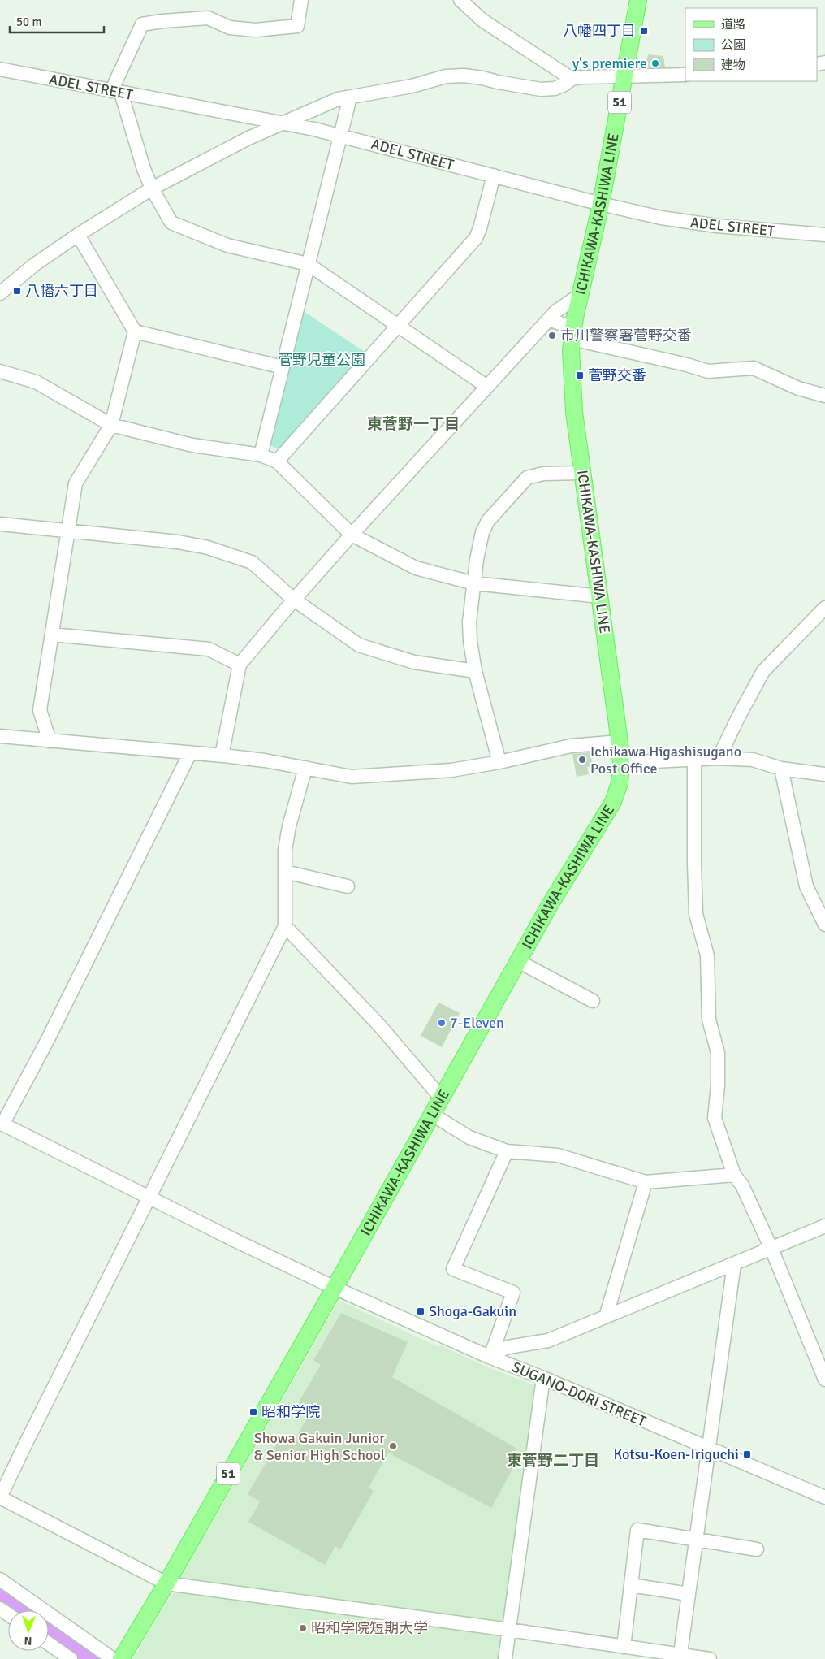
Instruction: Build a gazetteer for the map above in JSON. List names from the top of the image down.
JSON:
{
  "streets": {
    "main road": ["51", "ICHIKAWA-KASHIWA LINE"],
    "street": ["ADEL STREET", "SUGANO-DORI STREET"]
  },
  "crossings": [
    ["ADEL STREET", "ICHIKAWA-KASHIWA LINE"],
    ["ICHIKAWA-KASHIWA LINE", "SUGANO-DORI STREET"]
  ],
  "districts": ["東菅野一丁目", "東菅野二丁目"],
  "parks": ["菅野児童公園"],
  "places": {
    "transit": [
      "八幡四丁目",
      "八幡六丁目",
      "菅野交番",
      "Shoga-Gakuin",
      "昭和学院",
      "Kotsu-Koen-Iriguchi"
    ],
    "other": [
      "y's premiere",
      "市川警察署菅野交番",
      "Ichikawa Higashisugano Post Office",
      "7-Eleven",
      "Showa Gakuin Junior & Senior High School",
      "昭和学院短期大学"
    ]
  },
  "legend": ["道路", "公園", "建物"],
  "scale_bar": "50 m",
  "north": "bottom"
}
